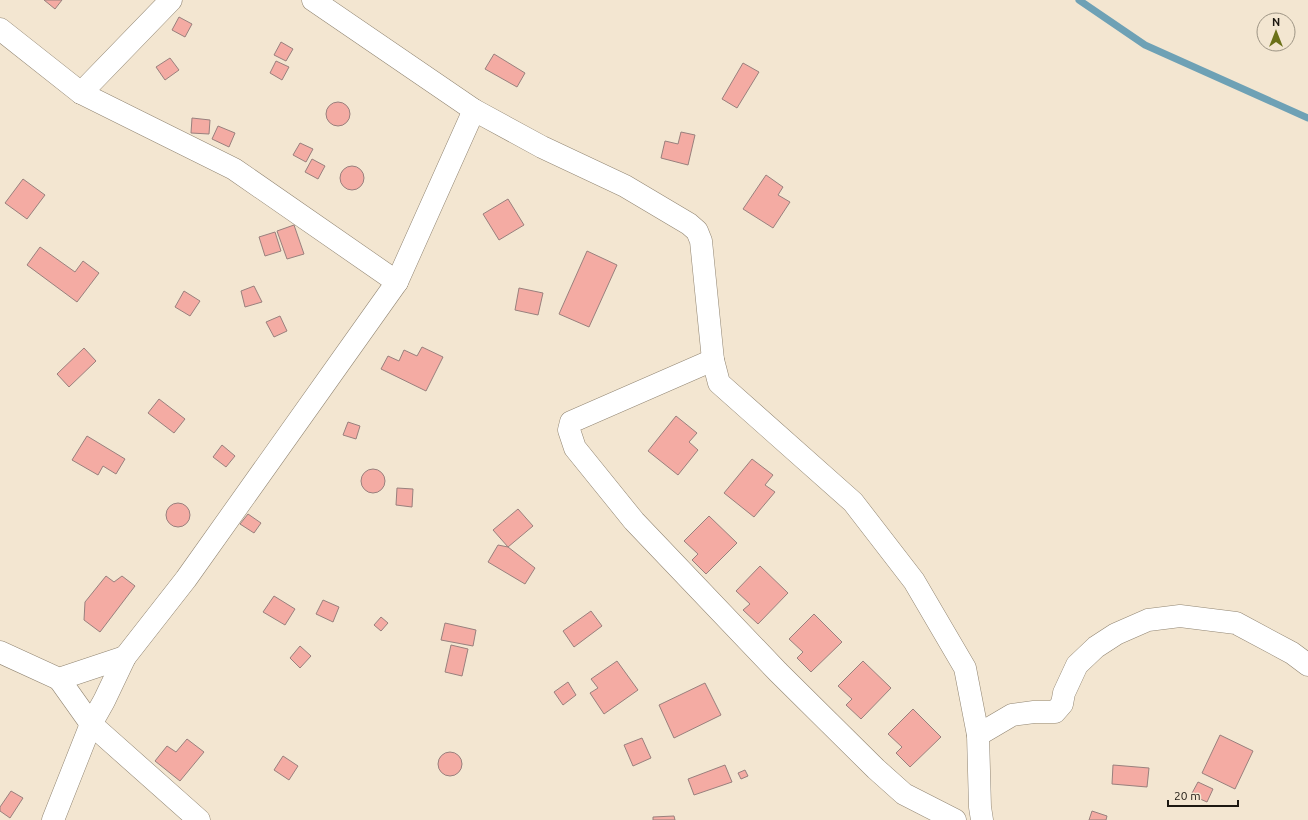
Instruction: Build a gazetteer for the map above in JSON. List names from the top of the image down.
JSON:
{
  "scale_bar": "20 m",
  "north": "top"
}
